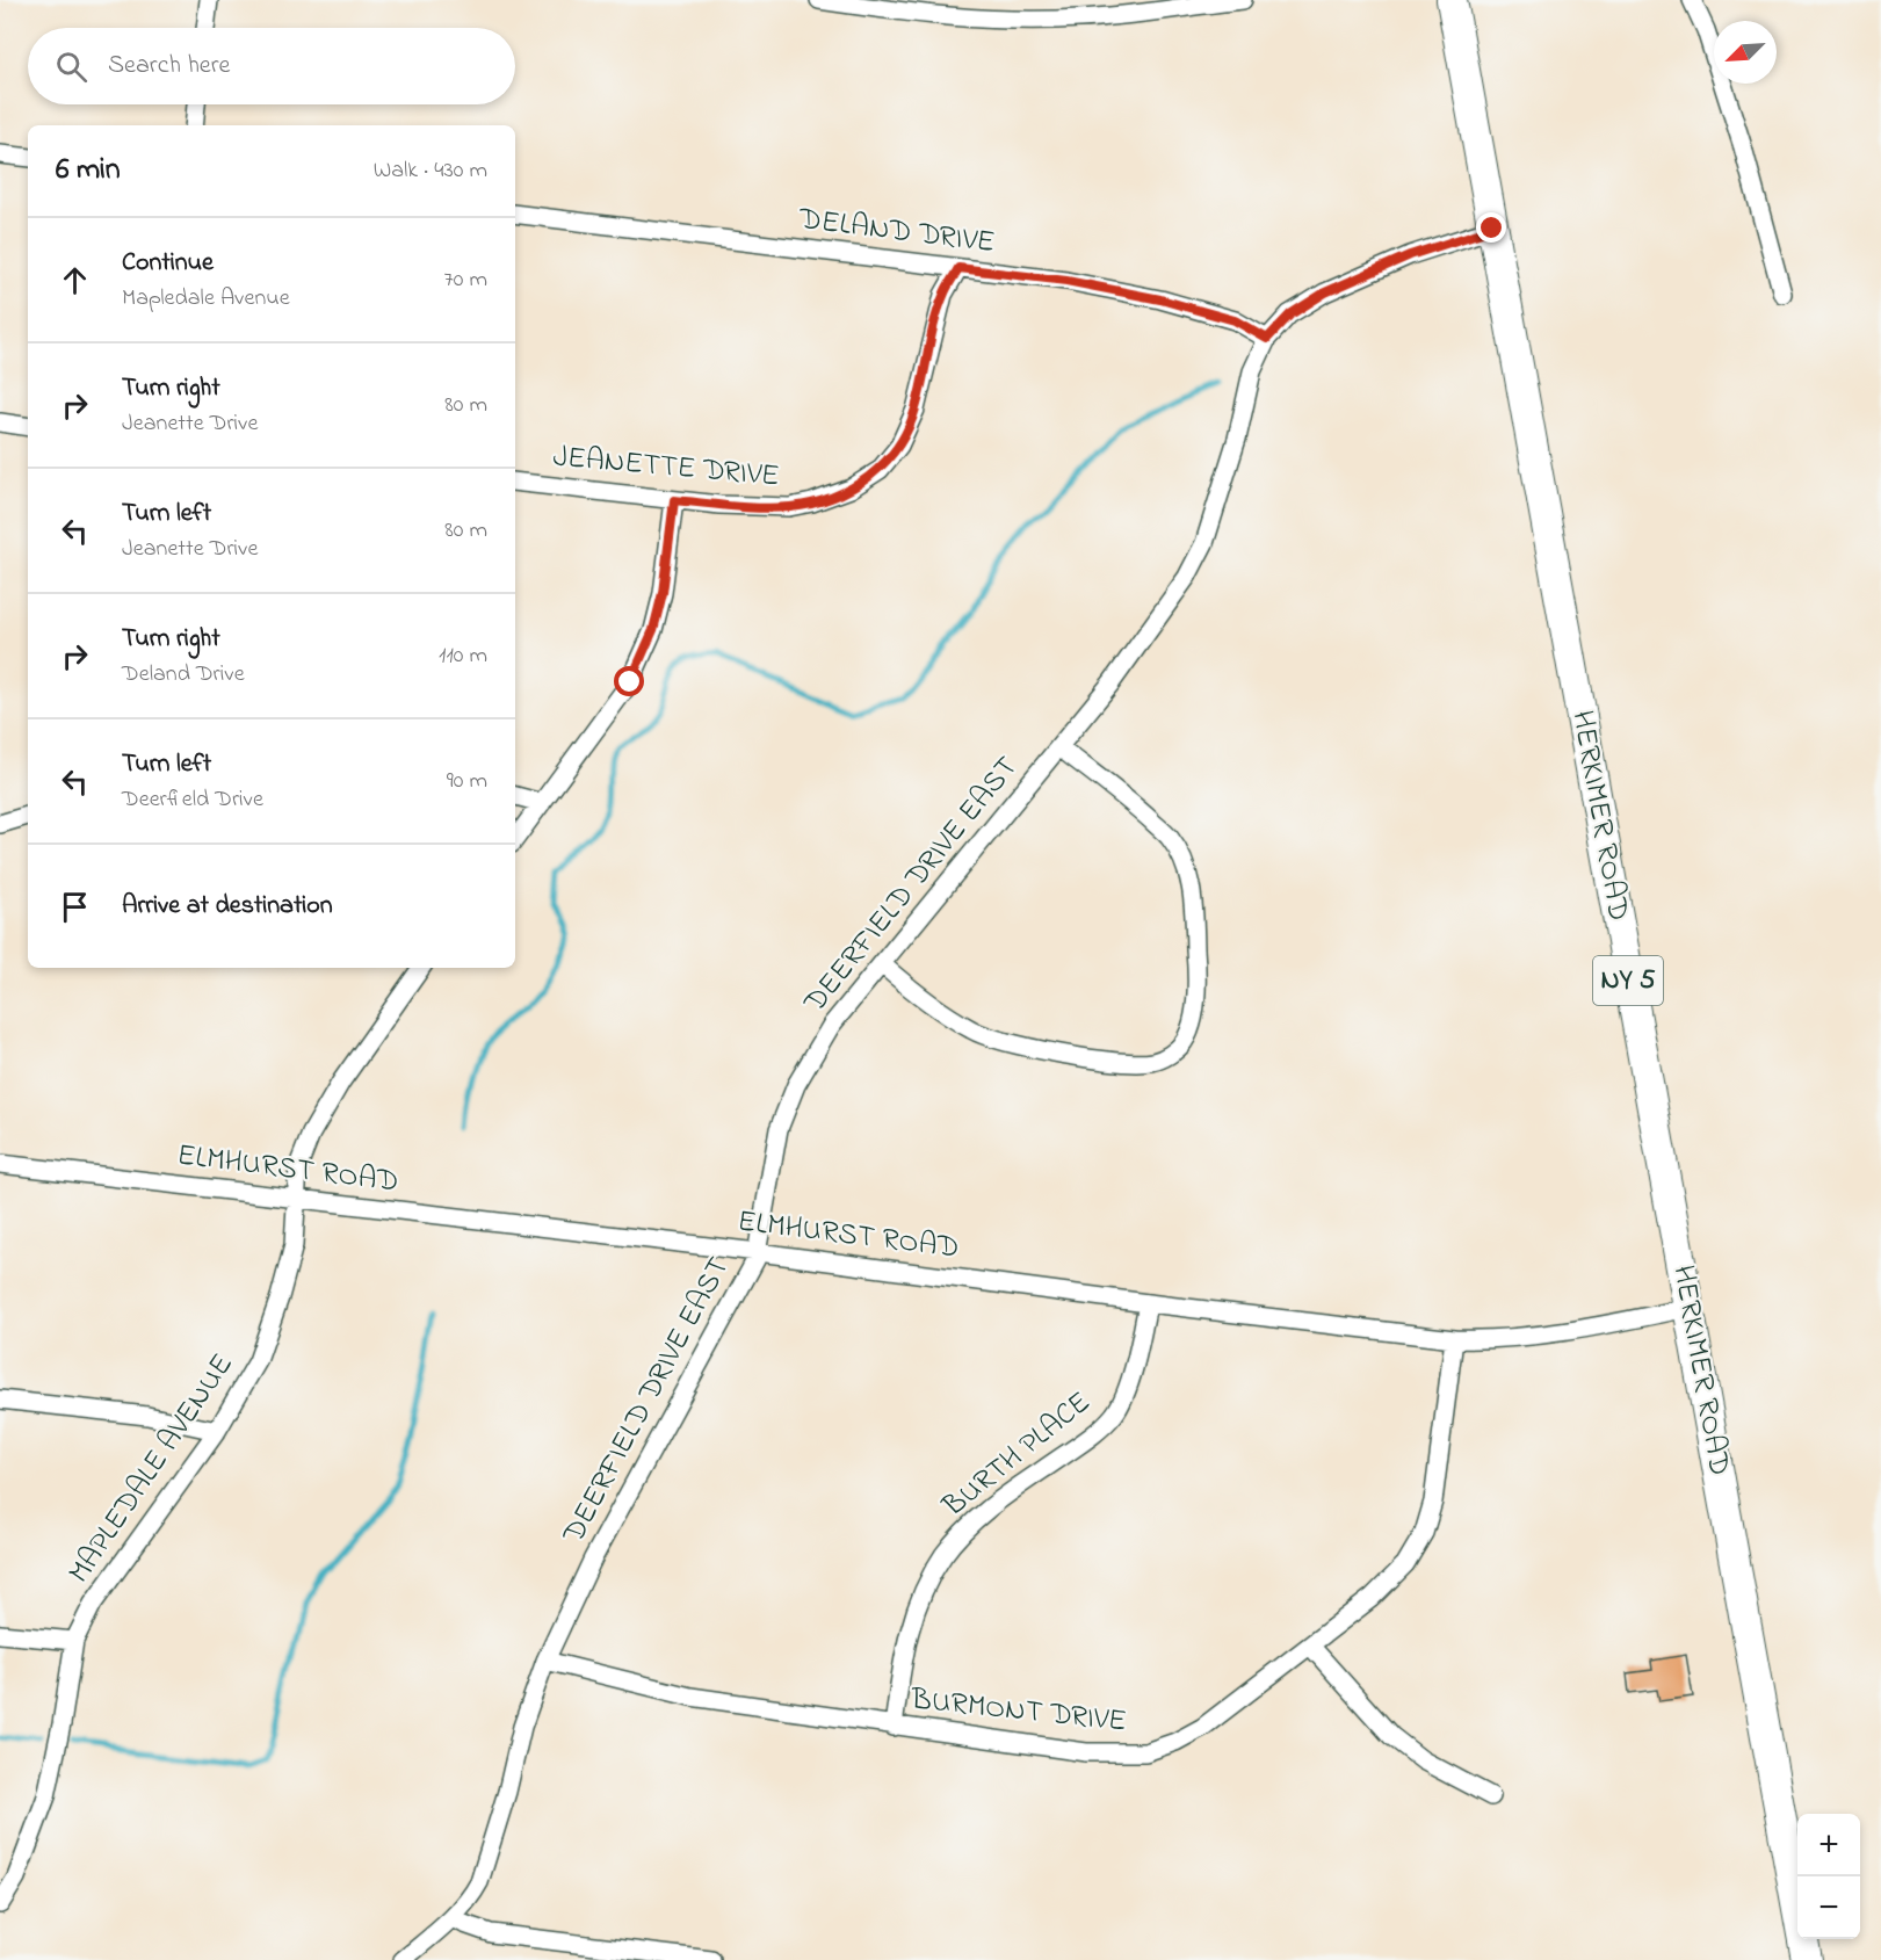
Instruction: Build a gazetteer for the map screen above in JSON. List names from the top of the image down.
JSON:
{
  "streets": {
    "main road": ["HERKIMER ROAD", "NY 5"],
    "street": [
      "DELAND DRIVE",
      "JEANETTE DRIVE",
      "DEERFIELD DRIVE EAST",
      "ELMHURST ROAD",
      "BURTH PLACE",
      "MAPLEDALE AVENUE",
      "BURMONT DRIVE"
    ]
  },
  "crossings": [
    ["DELAND DRIVE", "JEANETTE DRIVE"],
    ["DELAND DRIVE", "DEERFIELD DRIVE EAST"],
    ["HERKIMER ROAD", "DEERFIELD DRIVE EAST"],
    ["HERKIMER ROAD", "ELMHURST ROAD"],
    ["DEERFIELD DRIVE EAST", "ELMHURST ROAD"],
    ["DEERFIELD DRIVE EAST", "BURMONT DRIVE"],
    ["ELMHURST ROAD", "BURTH PLACE"],
    ["ELMHURST ROAD", "MAPLEDALE AVENUE"],
    ["ELMHURST ROAD", "BURMONT DRIVE"],
    ["BURTH PLACE", "BURMONT DRIVE"]
  ],
  "north": "bottom left",
  "page": {
    "search": "Search here",
    "heading": ["6 min", "Walk · 430 m"],
    "list": [
      ["Continue", "Mapledale Avenue", "70 m"],
      ["Turn right", "Jeanette Drive", "80 m"],
      ["Turn left", "Jeanette Drive", "80 m"],
      ["Turn right", "Deland Drive", "110 m"],
      ["Turn left", "Deerfield Drive", "90 m"],
      "Arrive at destination"
    ],
    "map_buttons": ["+", "−"]
  }
}
